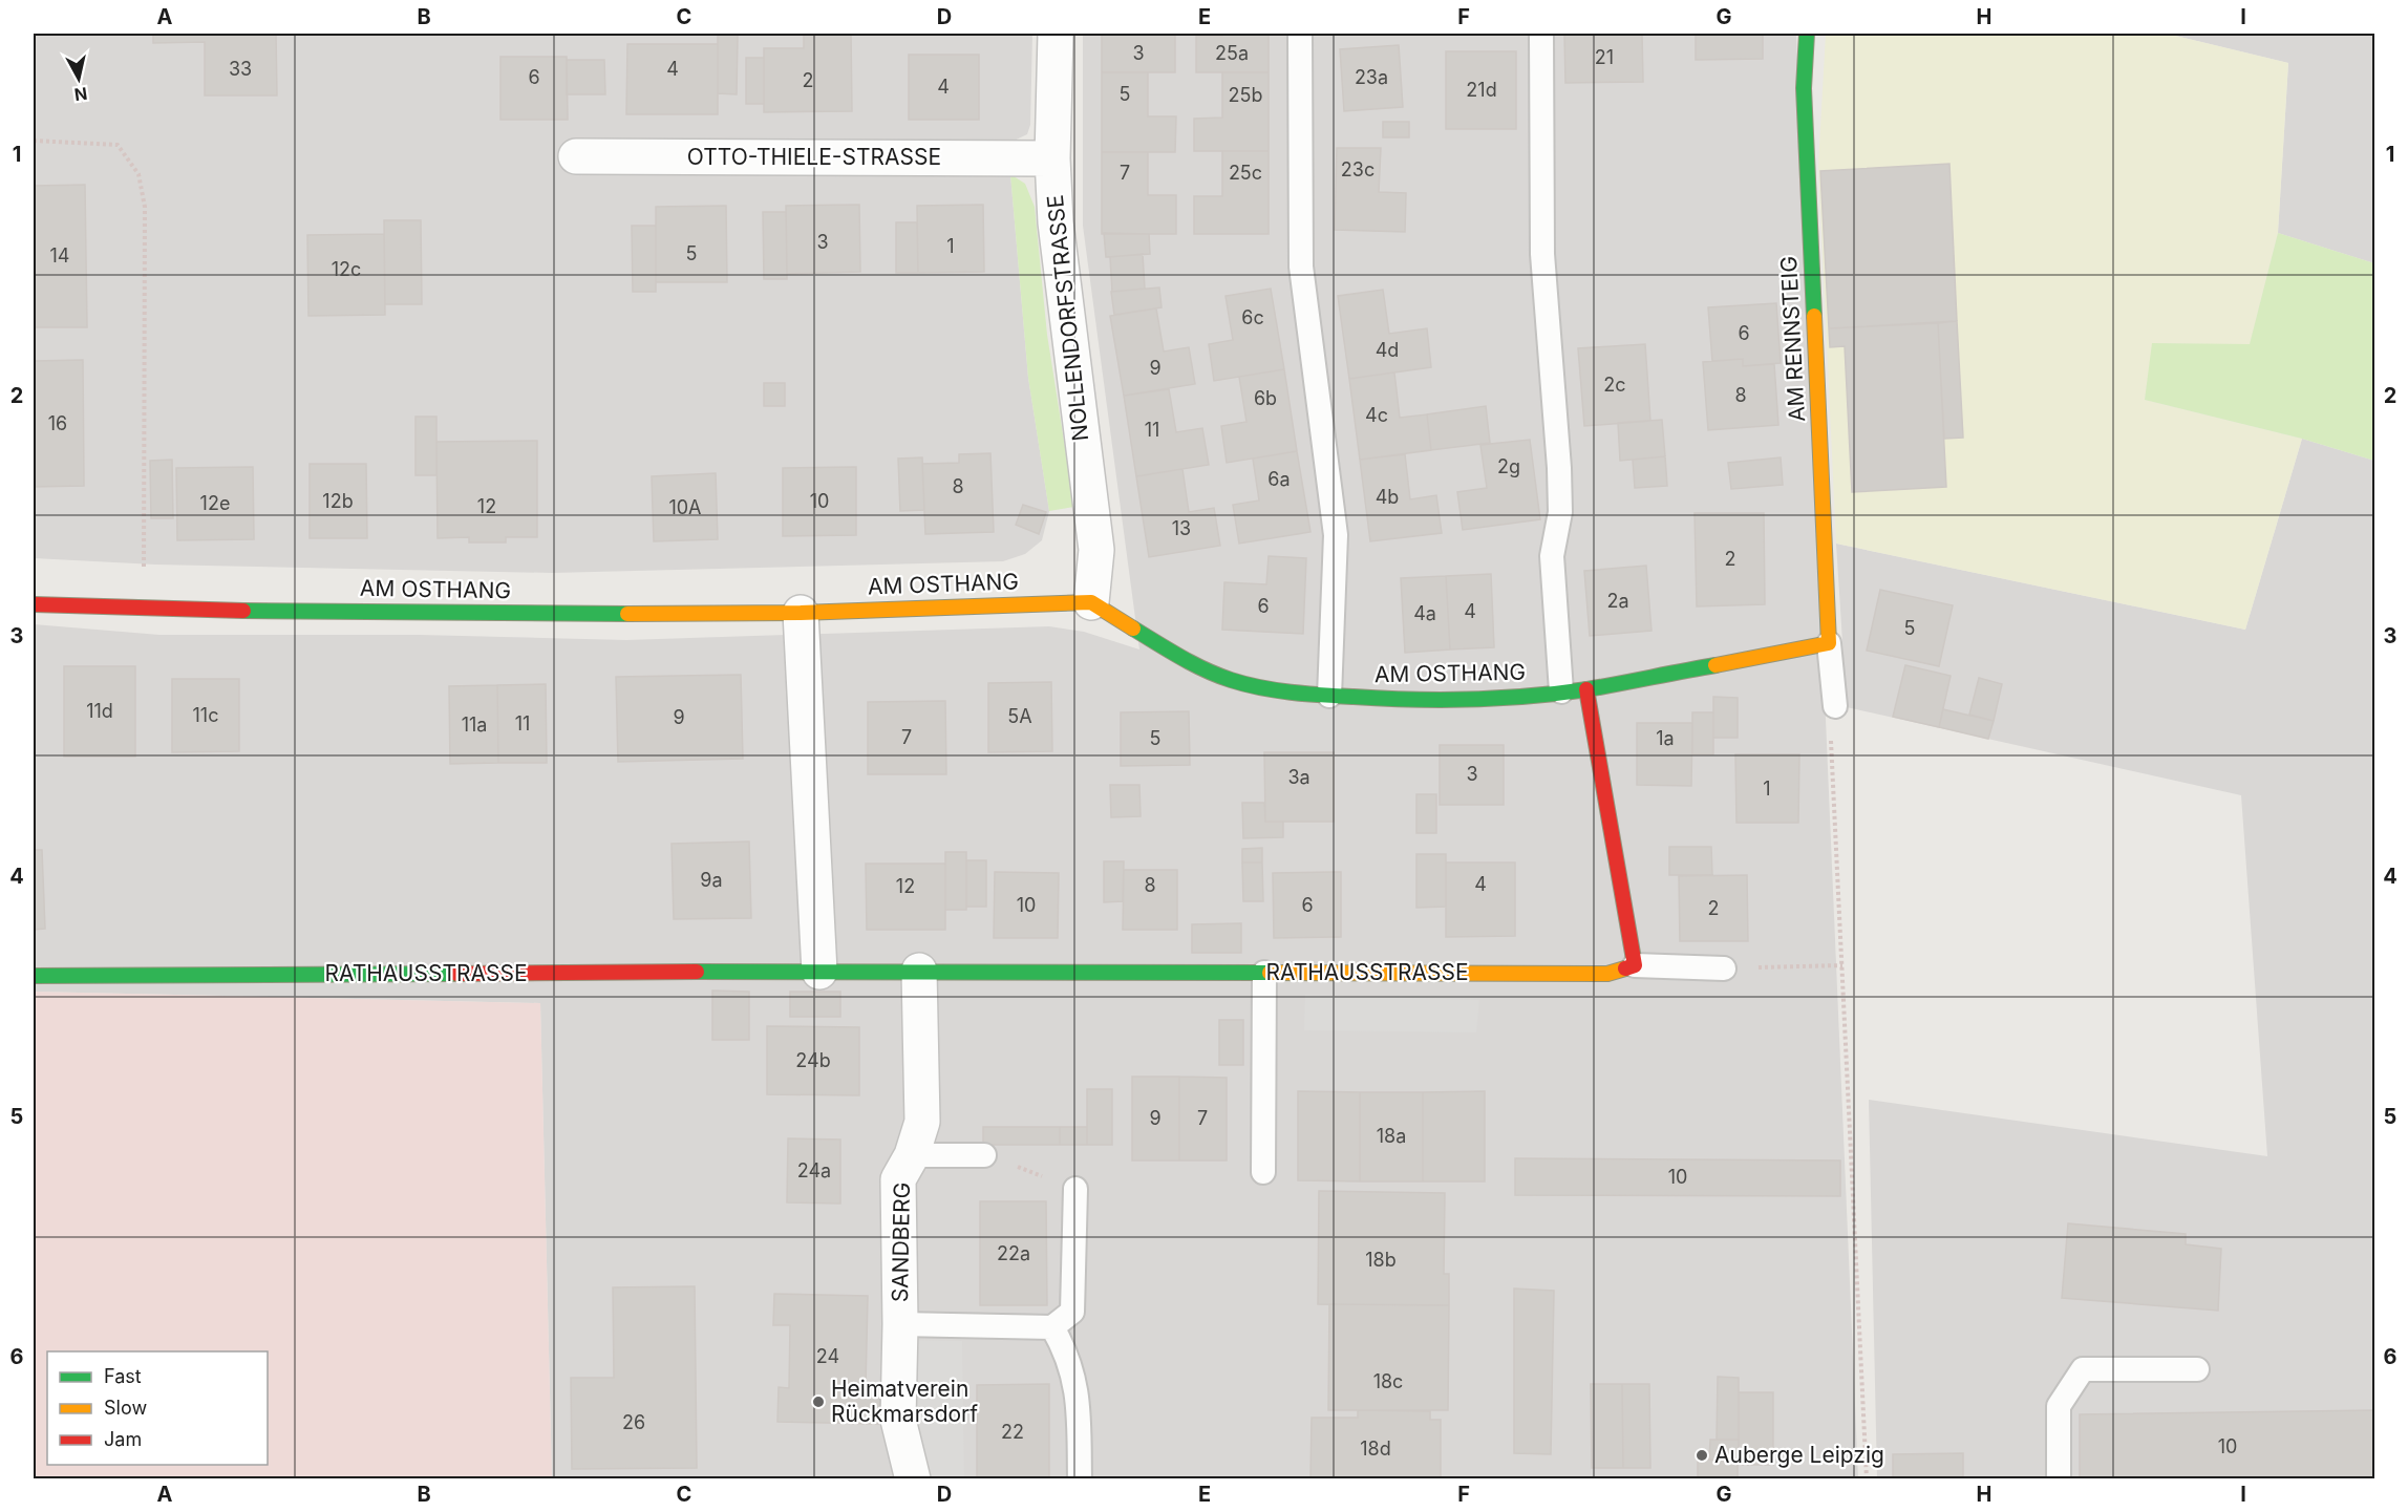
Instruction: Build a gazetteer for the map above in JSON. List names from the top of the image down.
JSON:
{
  "streets": {
    "street": [
      "OTTO-THIELE-STRASSE",
      "NOLLENDORFSTRASSE",
      "AM RENNSTEIG",
      "AM OSTHANG",
      "RATHAUSSTRASSE",
      "SANDBERG"
    ]
  },
  "crossings": [
    ["OTTO-THIELE-STRASSE", "NOLLENDORFSTRASSE"],
    ["NOLLENDORFSTRASSE", "AM OSTHANG"],
    ["AM RENNSTEIG", "AM OSTHANG"],
    ["RATHAUSSTRASSE", "SANDBERG"]
  ],
  "places": ["Heimatverein Rückmarsdorf", "Auberge Leipzig"],
  "house_numbers": [
    "3",
    "25a",
    "21",
    "33",
    "4",
    "6",
    "23a",
    "2",
    "4",
    "21d",
    "5",
    "25b",
    "23c",
    "7",
    "25c",
    "3",
    "1",
    "5",
    "14",
    "12c",
    "6c",
    "6",
    "4d",
    "9",
    "2c",
    "8",
    "6b",
    "4c",
    "16",
    "11",
    "2g",
    "6a",
    "8",
    "4b",
    "12b",
    "10",
    "12e",
    "12",
    "10A",
    "13",
    "2",
    "2a",
    "6",
    "4",
    "4a",
    "5",
    "11d",
    "11c",
    "5A",
    "9",
    "11",
    "11a",
    "7",
    "5",
    "1a",
    "3",
    "3a",
    "1",
    "9a",
    "4",
    "8",
    "12",
    "10",
    "6",
    "2",
    "24b",
    "9",
    "7",
    "18a",
    "24a",
    "10",
    "22a",
    "18b",
    "24",
    "18c",
    "26",
    "22",
    "10",
    "18d"
  ],
  "legend": ["Fast", "Slow", "Jam"],
  "north": "bottom",
  "grid": {
    "columns": [
      "A",
      "B",
      "C",
      "D",
      "E",
      "F",
      "G",
      "H",
      "I"
    ],
    "rows": [
      "1",
      "2",
      "3",
      "4",
      "5",
      "6"
    ]
  }
}
